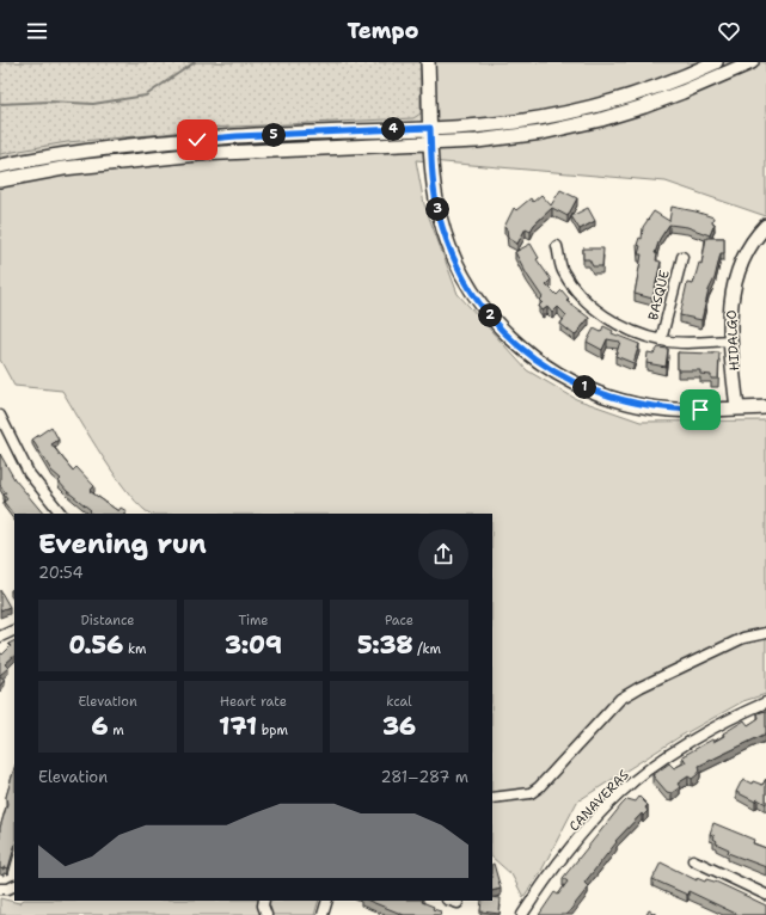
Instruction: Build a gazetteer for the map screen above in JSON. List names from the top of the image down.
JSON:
{
  "streets": {
    "main road": ["HIDALGO"],
    "street": ["BASQUE", "CANAVERAS"]
  },
  "page": {
    "header": "Tempo",
    "pins": [
      "4",
      "5",
      "3",
      "2",
      "1"
    ],
    "heading": ["Evening run", "20:54"],
    "stats": [
      ["Distance", "0.56 km"],
      ["Time", "3:09"],
      ["Pace", "5:38 /km"],
      ["Elevation", "6 m"],
      ["Heart rate", "171 bpm"],
      ["kcal", "36"]
    ],
    "chart": ["Elevation", "281–287 m"]
  }
}
